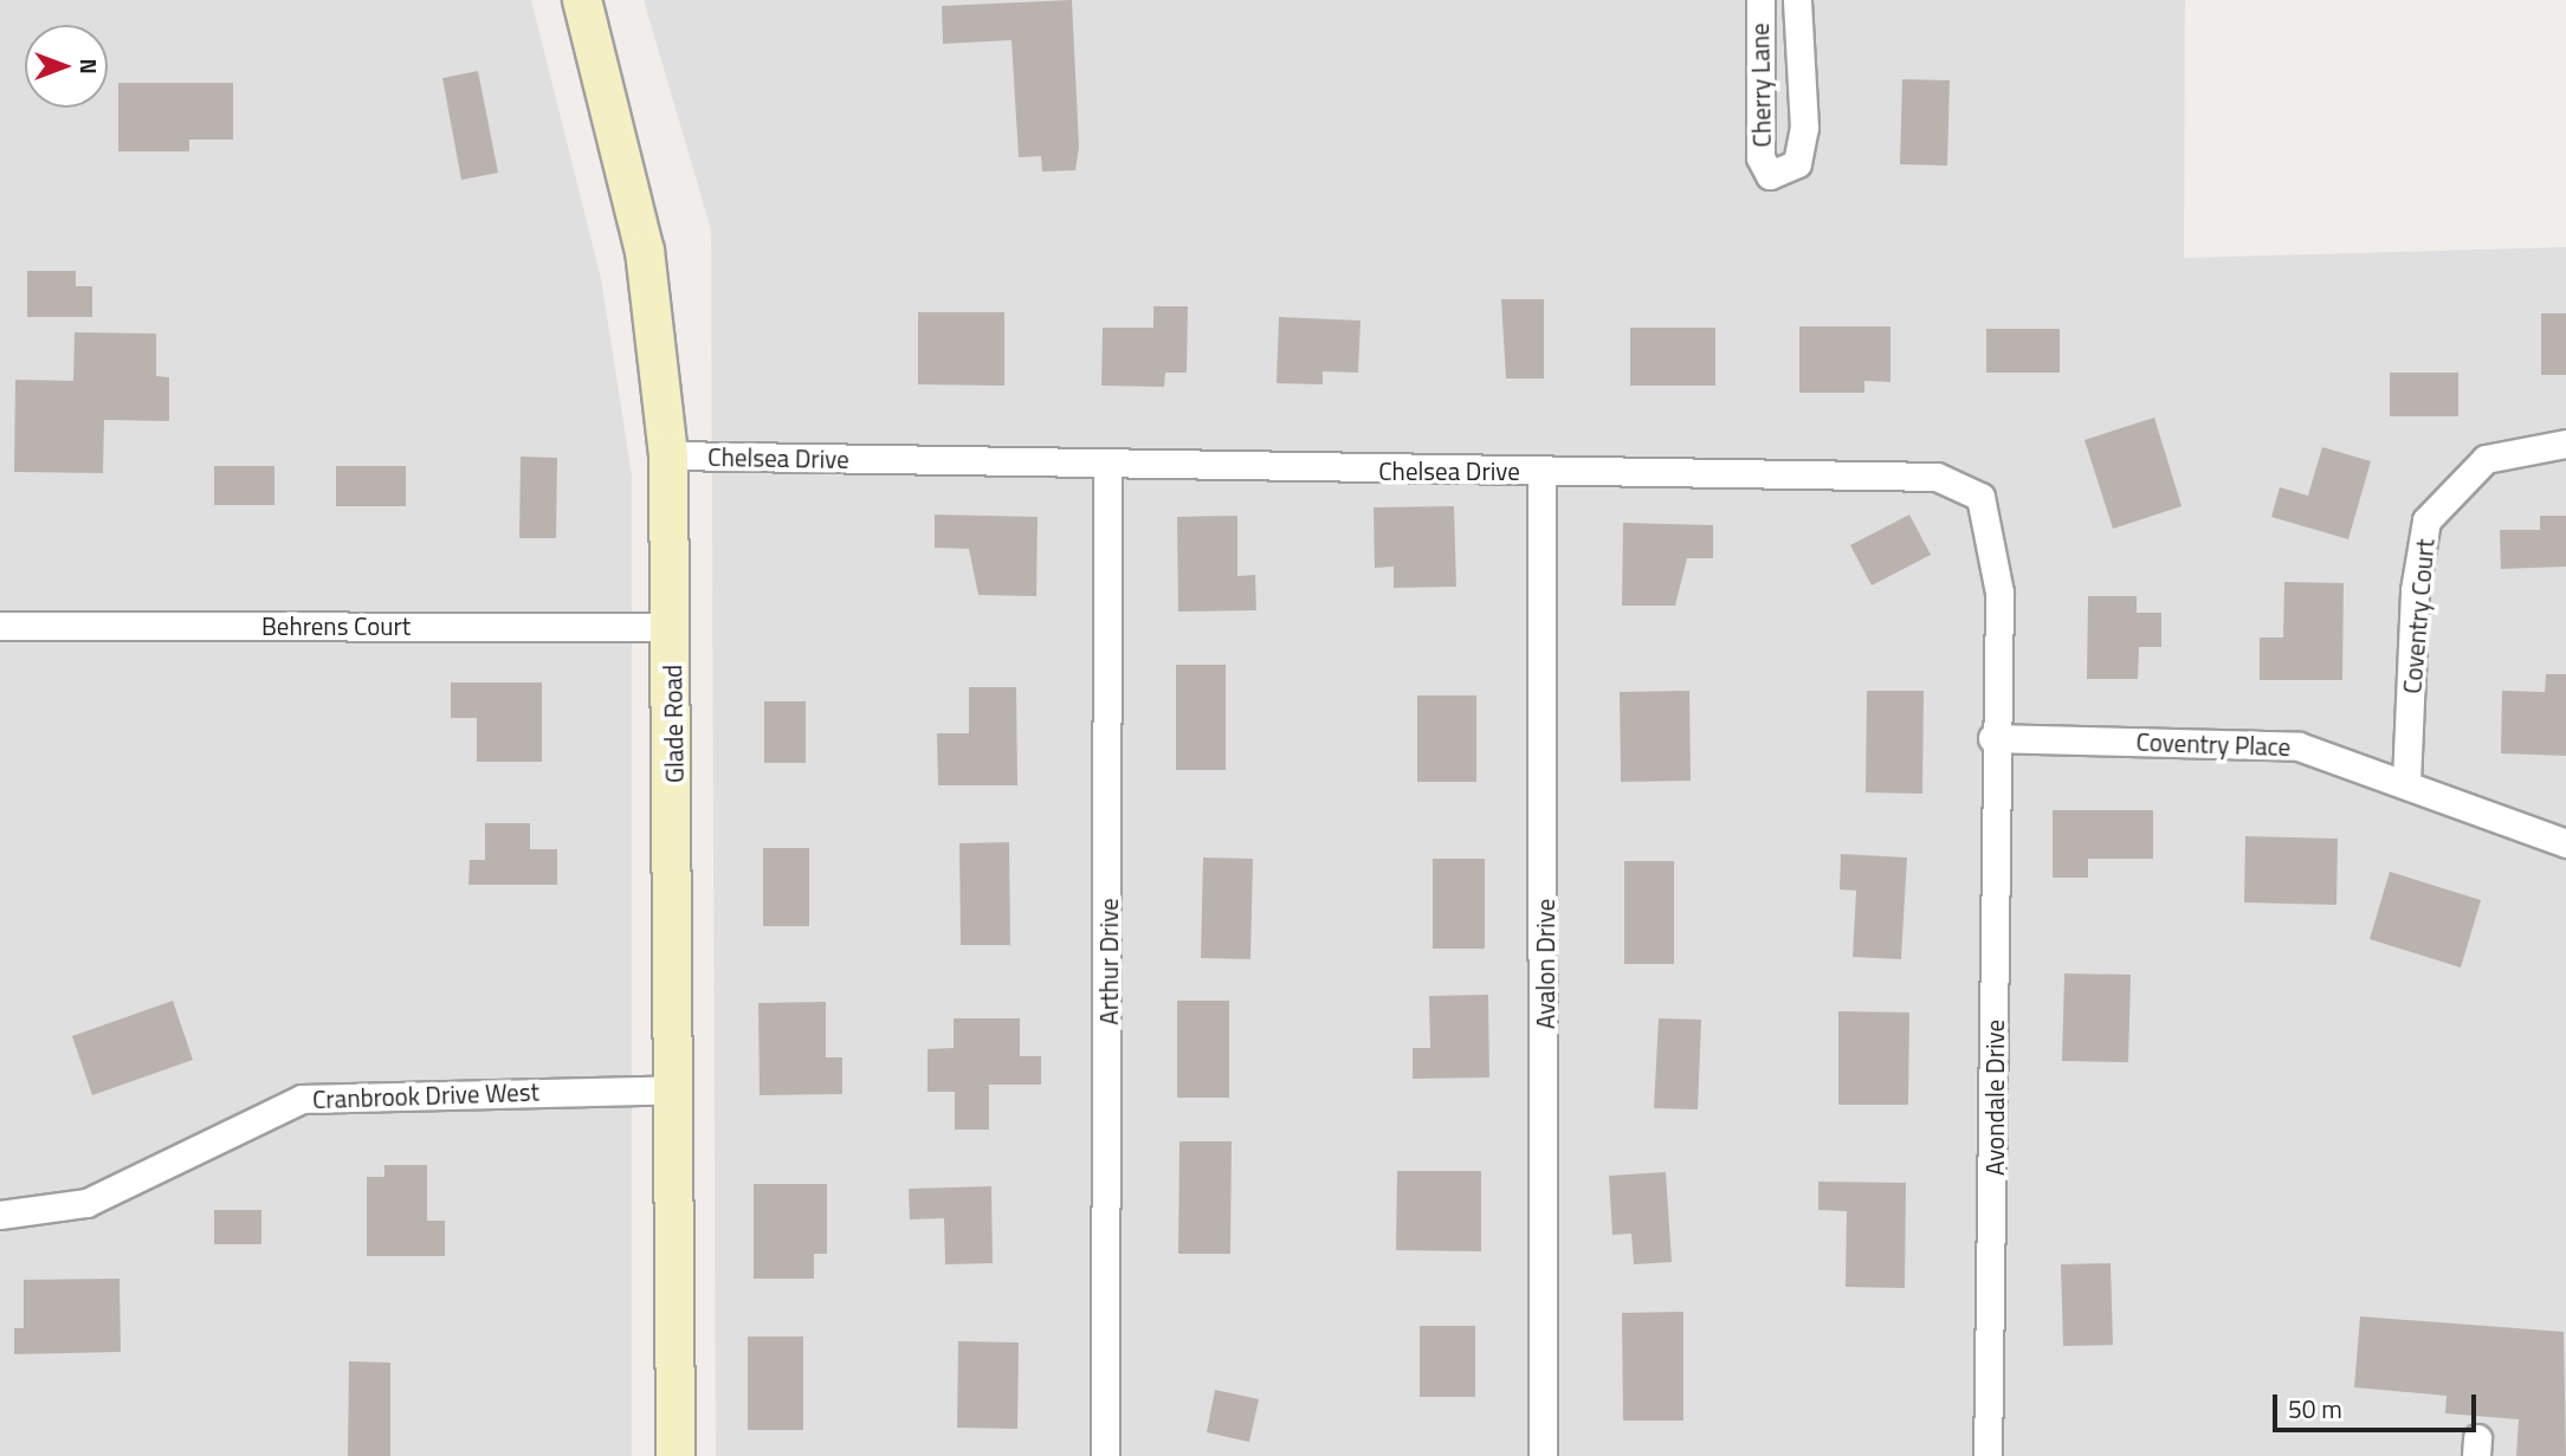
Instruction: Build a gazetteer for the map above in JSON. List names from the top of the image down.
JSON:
{
  "streets": {
    "main road": ["Glade Road"],
    "street": [
      "Cherry Lane",
      "Chelsea Drive",
      "Coventry Court",
      "Behrens Court",
      "Coventry Place",
      "Arthur Drive",
      "Avalon Drive",
      "Cranbrook Drive West",
      "Avondale Drive"
    ]
  },
  "crossings": [
    ["Chelsea Drive", "Glade Road"],
    ["Chelsea Drive", "Coventry Place"],
    ["Chelsea Drive", "Arthur Drive"],
    ["Chelsea Drive", "Avalon Drive"],
    ["Chelsea Drive", "Avondale Drive"],
    ["Coventry Court", "Coventry Place"],
    ["Behrens Court", "Glade Road"],
    ["Glade Road", "Cranbrook Drive West"],
    ["Coventry Place", "Avondale Drive"]
  ],
  "scale_bar": "50 m",
  "north": "right"
}
